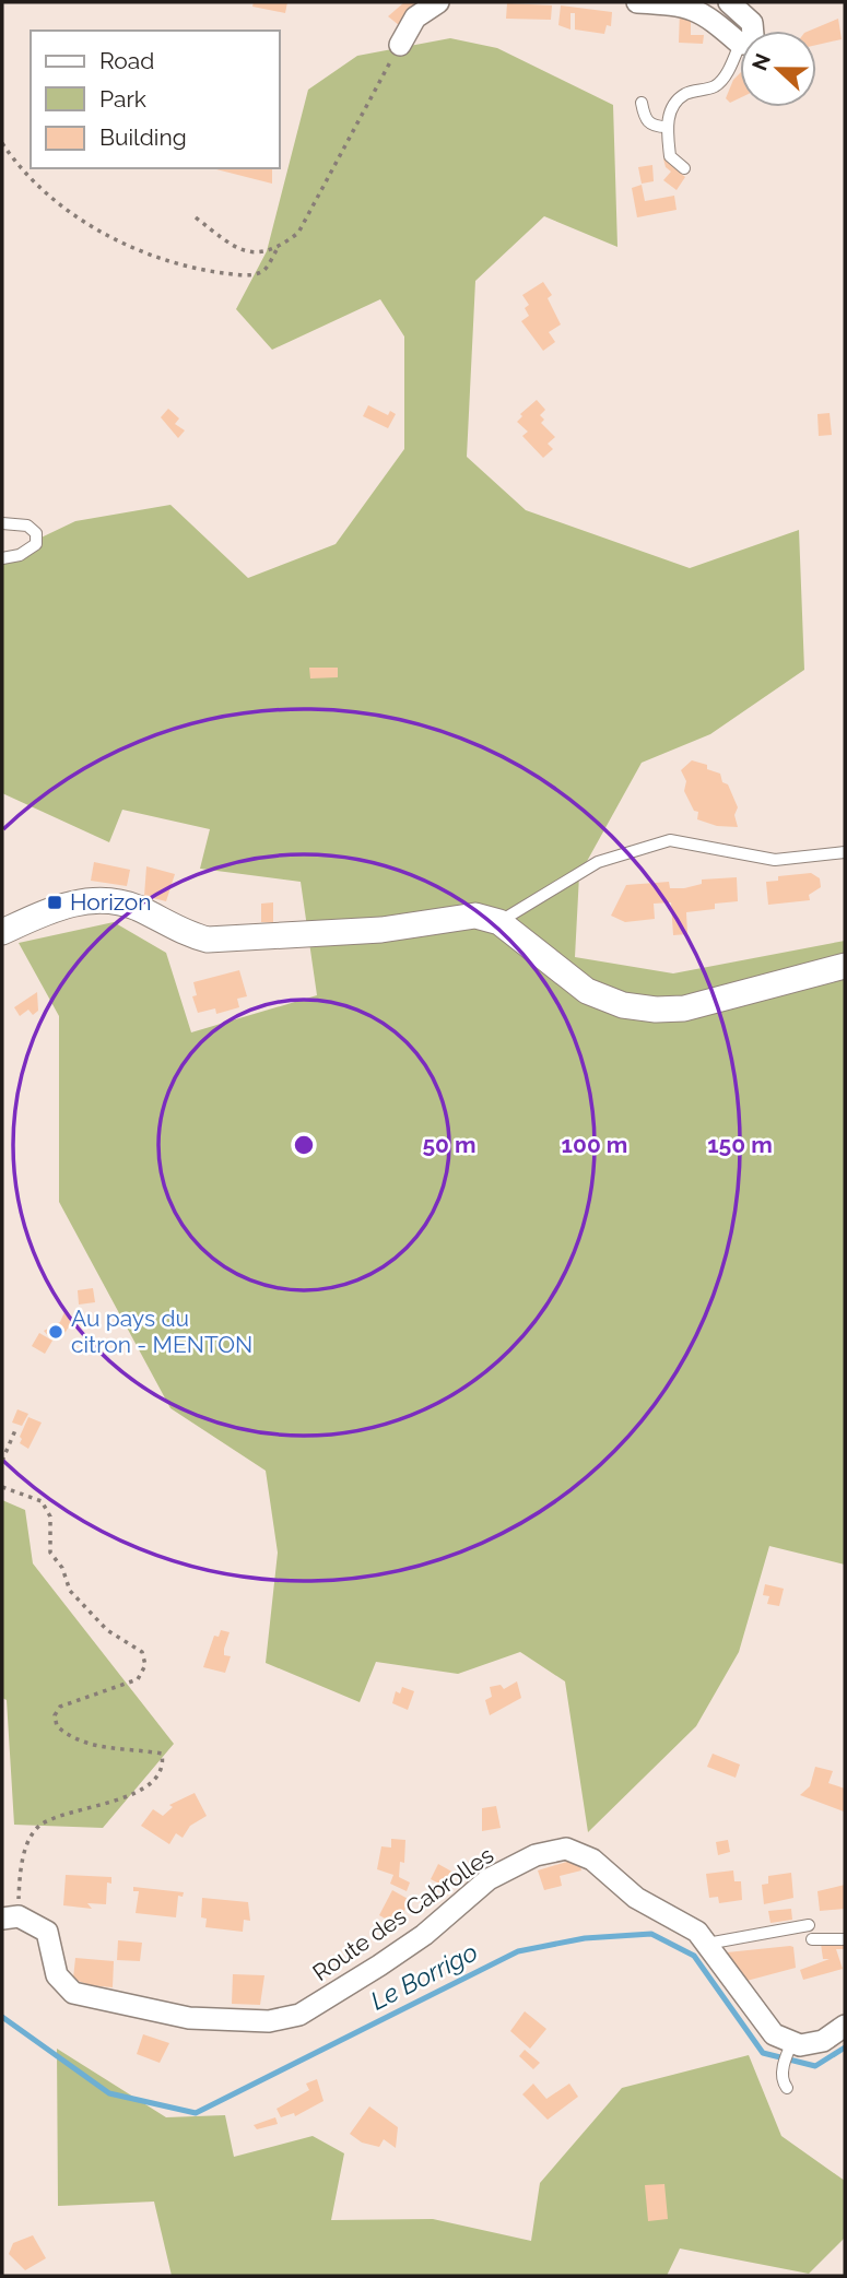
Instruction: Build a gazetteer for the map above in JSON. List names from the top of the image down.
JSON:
{
  "streets": {
    "street": ["Route des Cabrolles"]
  },
  "water": ["Le Borrigo"],
  "places": {
    "transit": ["Horizon"],
    "other": ["Au pays du citron - MENTON"]
  },
  "legend": ["Road", "Park", "Building"],
  "north": "left",
  "rings": ["50 m", "100 m", "150 m"]
}
